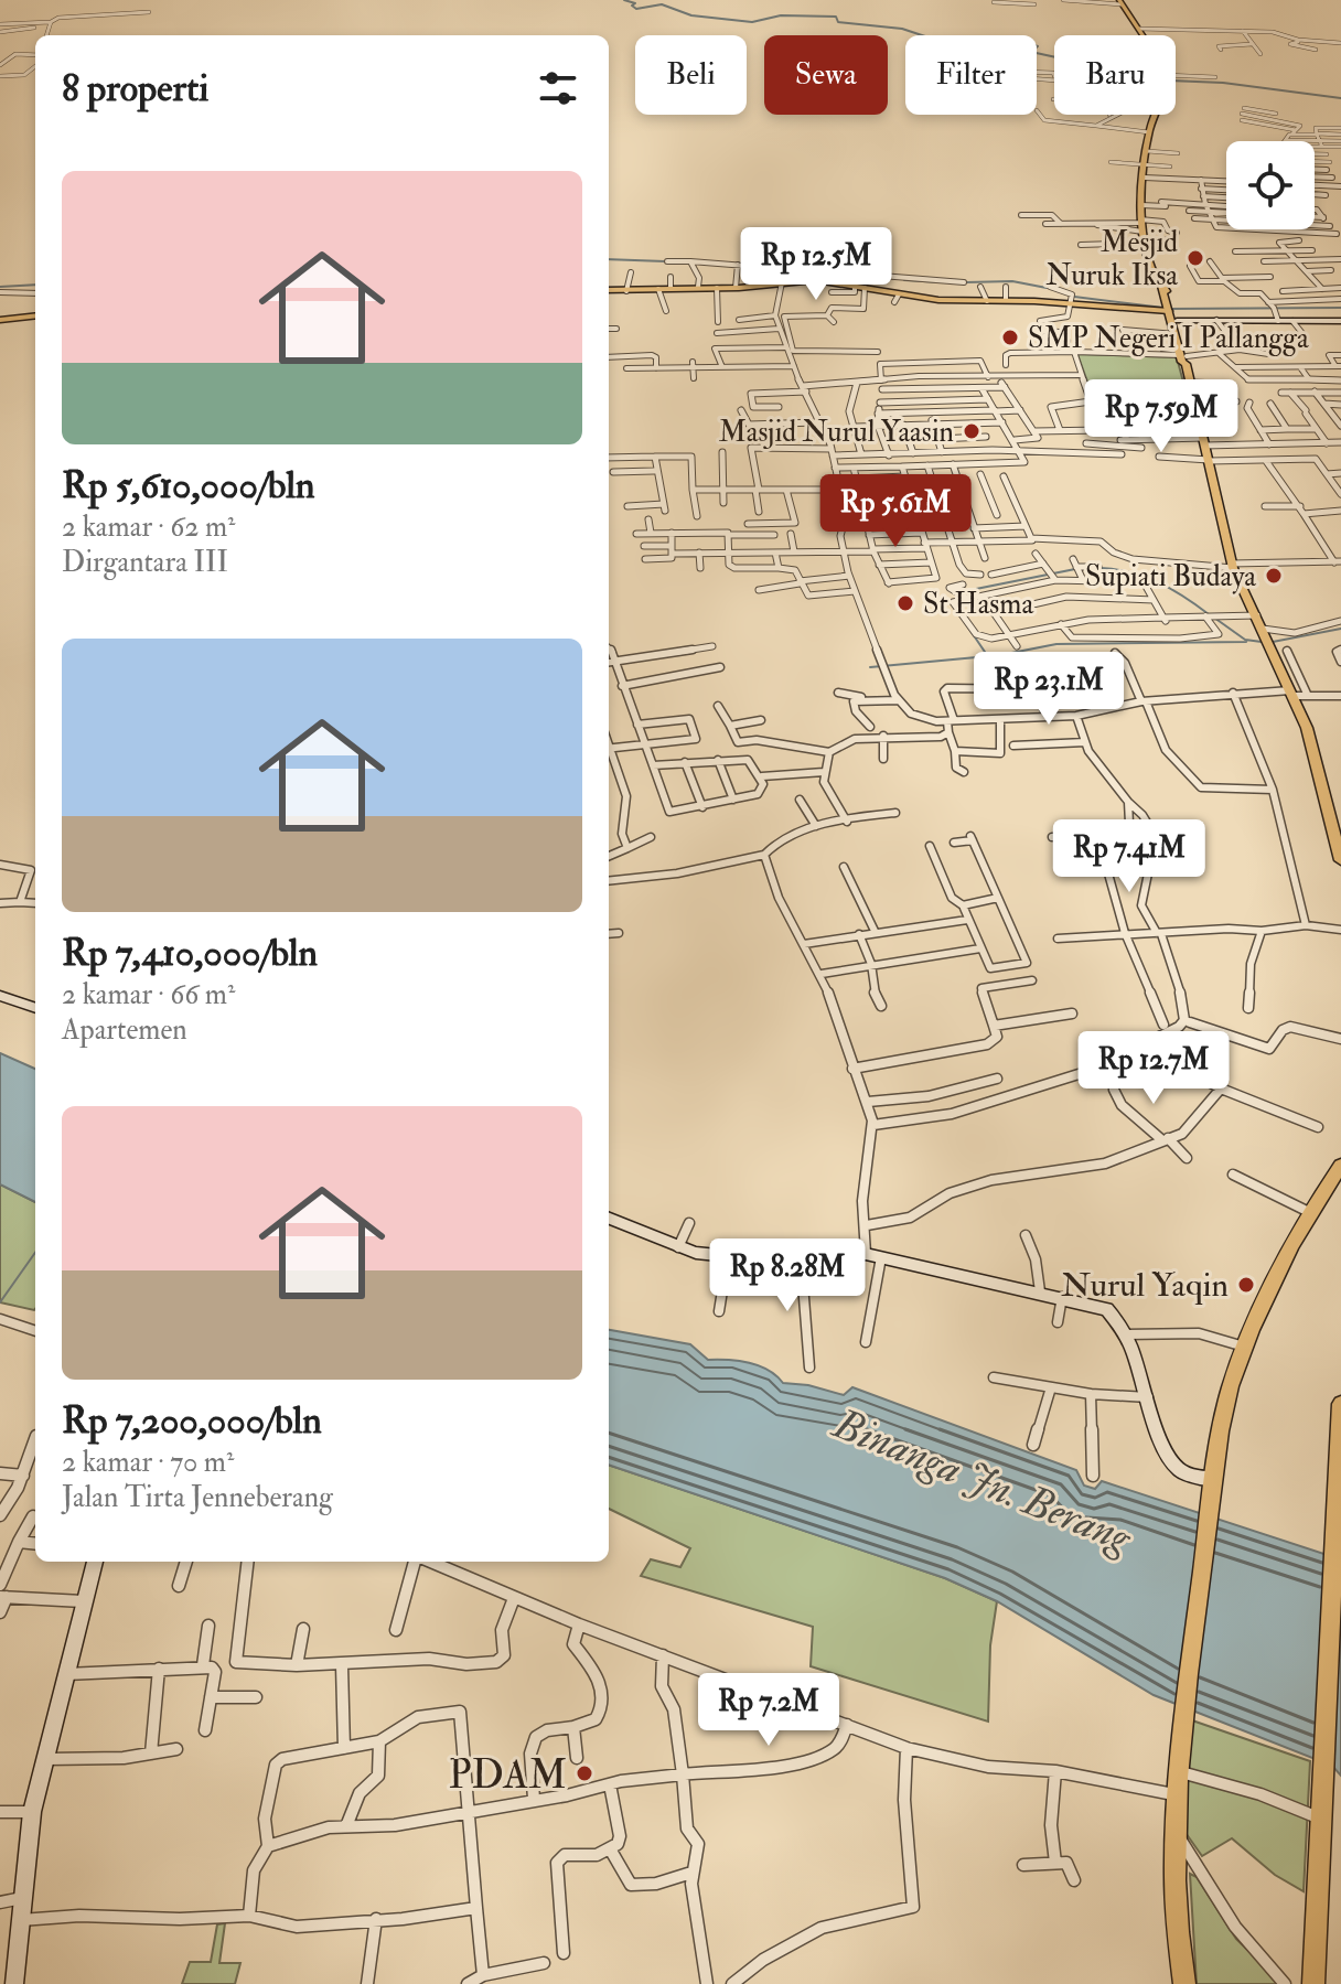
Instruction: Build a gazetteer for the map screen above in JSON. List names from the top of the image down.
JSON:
{
  "water": ["Binanga Jn. Berang"],
  "places": [
    "Mesjid Nuruk Iksa",
    "SMP Negeri I Pallangga",
    "Masjid Nurul Yaasin",
    "Supiati Budaya",
    "St Hasma",
    "Nurul Yaqin",
    "PDAM"
  ],
  "page": {
    "chip": [
      "Beli",
      "Sewa",
      "Filter",
      "Baru"
    ],
    "heading": "8 properti",
    "list": [
      {
        "name": "Rp 5,610,000/bln",
        "note": "2 kamar · 62 m² · Dirgantara III"
      },
      {
        "name": "Rp 7,410,000/bln",
        "note": "2 kamar · 66 m² · Apartemen"
      },
      {
        "name": "Rp 7,200,000/bln",
        "note": "2 kamar · 70 m² · Jalan Tirta Jenneberang"
      }
    ],
    "price": [
      "Rp 12.5M",
      "Rp 7.59M",
      "Rp 5.61M",
      "Rp 23.1M",
      "Rp 7.41M",
      "Rp 12.7M",
      "Rp 8.28M",
      "Rp 7.2M"
    ]
  }
}
